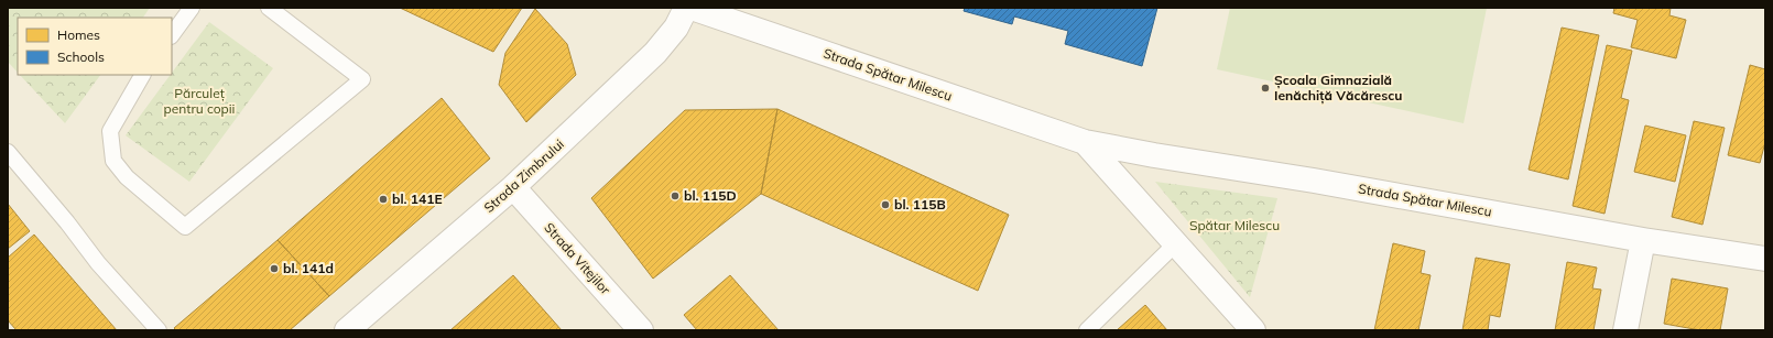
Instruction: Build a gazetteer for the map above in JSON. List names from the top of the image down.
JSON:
{
  "streets": {
    "street": ["Strada Spătar Milescu", "Strada Zimbrului", "Strada Vitejilor"]
  },
  "crossings": [
    ["Strada Zimbrului", "Strada Vitejilor"]
  ],
  "parks": ["Părculeț pentru copii", "Spătar Milescu"],
  "places": [
    "Școala Gimnazială Ienăchiță Văcărescu",
    "bl. 115D",
    "bl. 141E",
    "bl. 115B",
    "bl. 141d"
  ],
  "legend": ["Homes", "Schools"]
}
